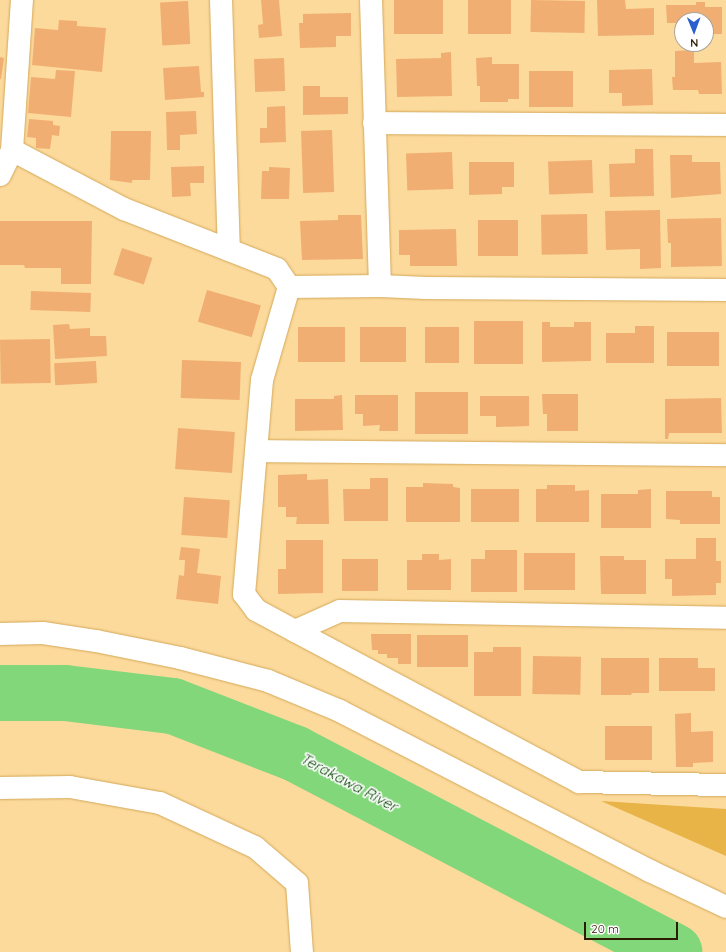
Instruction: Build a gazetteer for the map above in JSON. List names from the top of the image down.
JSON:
{
  "water": ["Terakawa River"],
  "scale_bar": "20 m",
  "north": "bottom"
}
